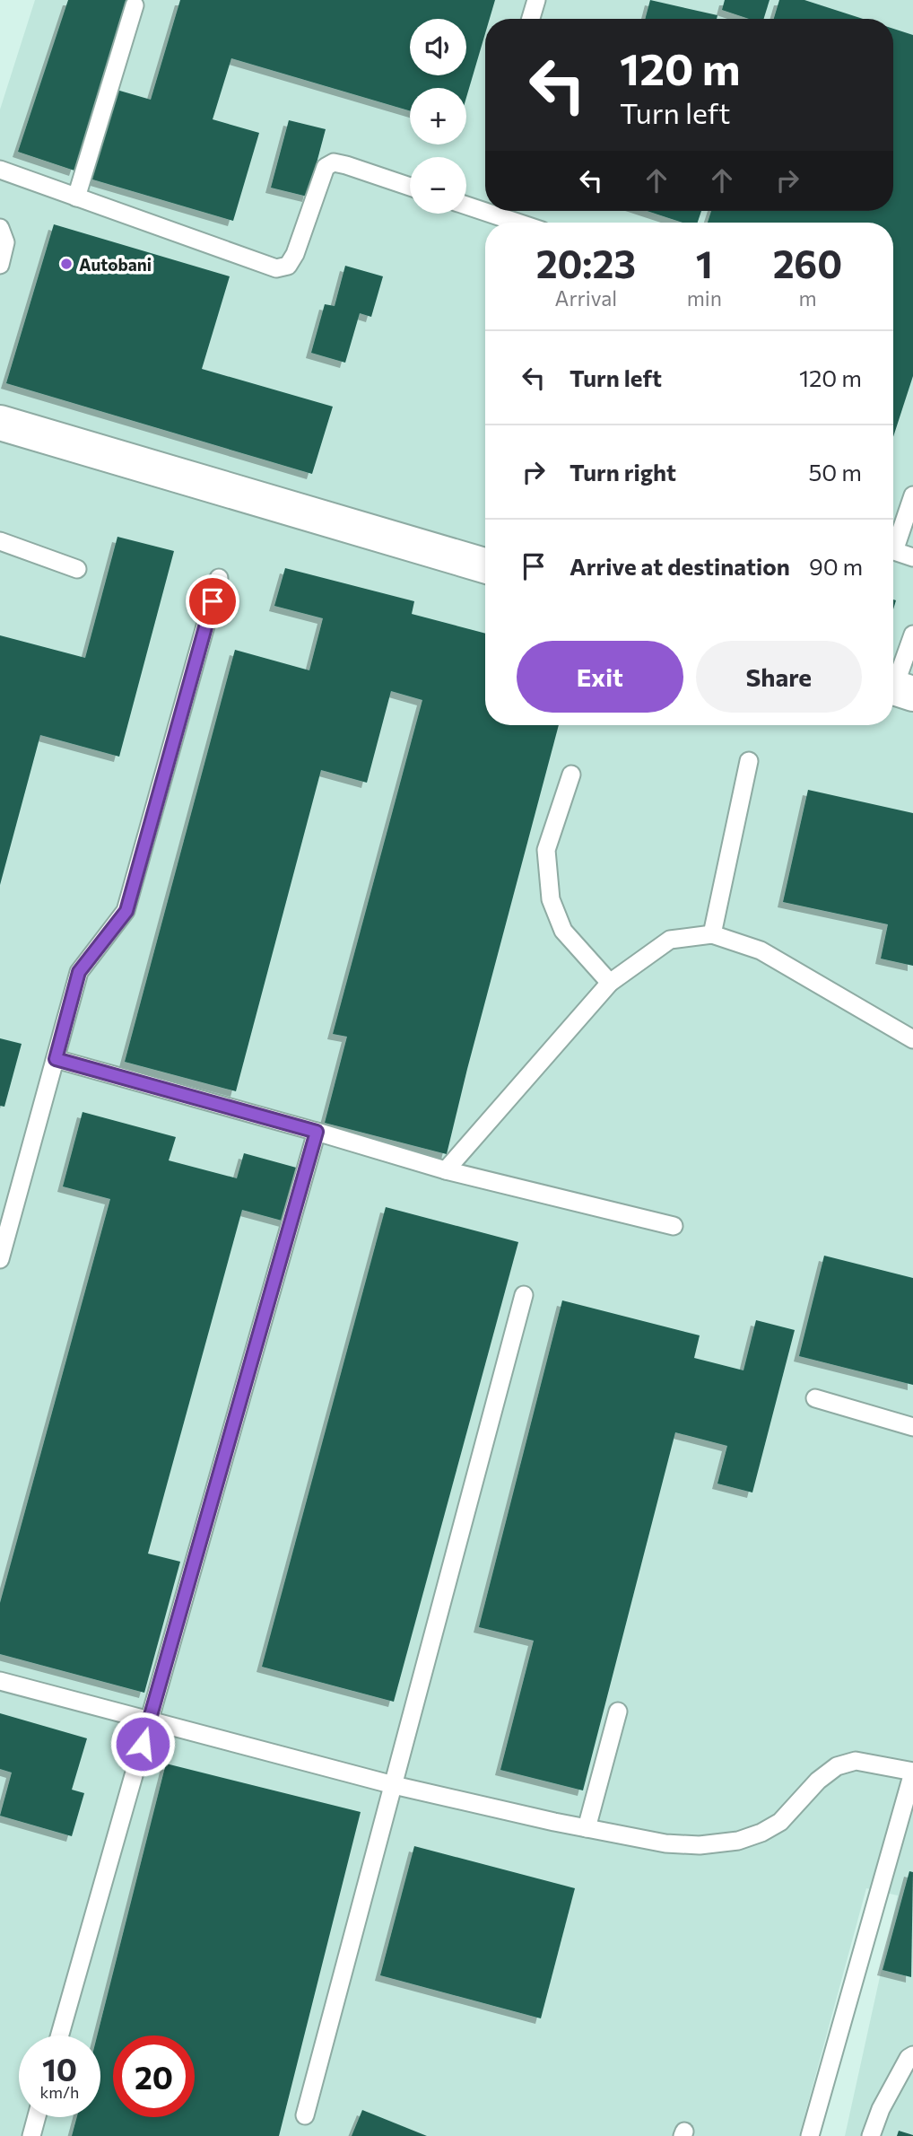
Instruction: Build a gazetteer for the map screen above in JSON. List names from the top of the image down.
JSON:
{
  "places": ["Autobani"],
  "page": {
    "map_buttons": ["+", "−"],
    "turn": ["120 m", "Turn left"],
    "eta": [
      "20:23",
      "Arrival",
      "1",
      "min",
      "260",
      "m"
    ],
    "list": [
      {
        "name": "Turn left",
        "value": "120 m"
      },
      {
        "name": "Turn right",
        "value": "50 m"
      },
      {
        "name": "Arrive at destination",
        "value": "90 m"
      }
    ],
    "buttons": ["Exit", "Share"],
    "speed": "10 km/h",
    "limit": "20"
  }
}
